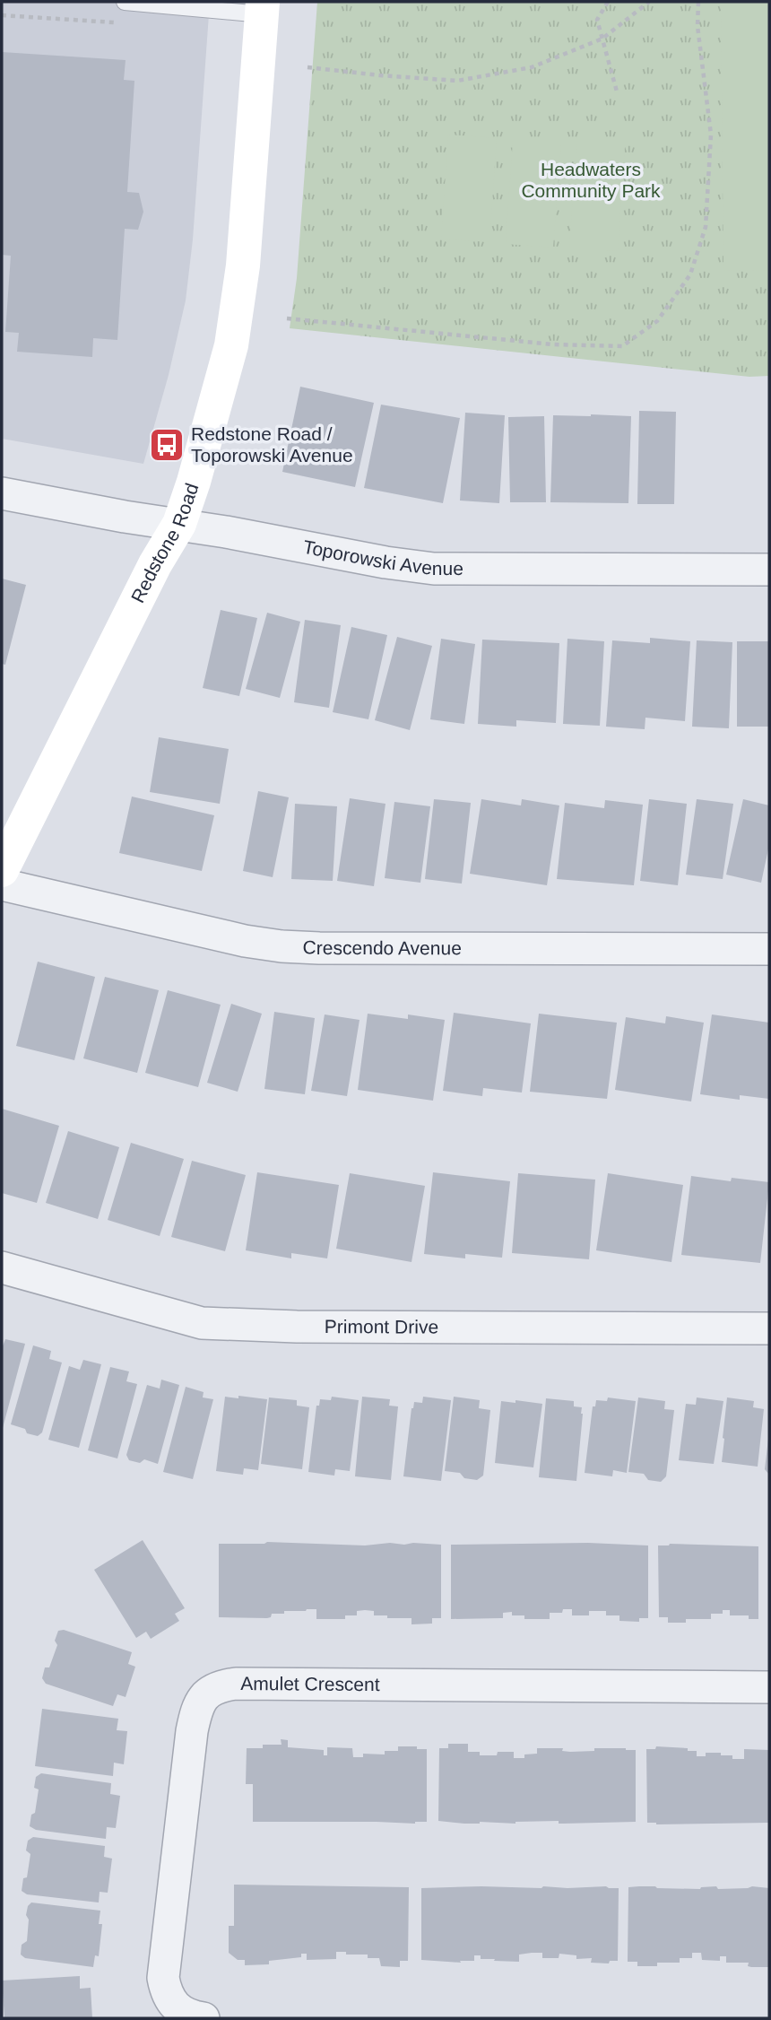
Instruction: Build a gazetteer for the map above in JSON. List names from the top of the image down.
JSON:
{
  "streets": {
    "street": [
      "Redstone Road",
      "Toporowski Avenue",
      "Crescendo Avenue",
      "Primont Drive",
      "Amulet Crescent"
    ]
  },
  "crossings": [
    ["Redstone Road", "Toporowski Avenue"]
  ],
  "parks": ["Headwaters Community Park"],
  "places": {
    "bus stop": ["Redstone Road / Toporowski Avenue"]
  }
}
